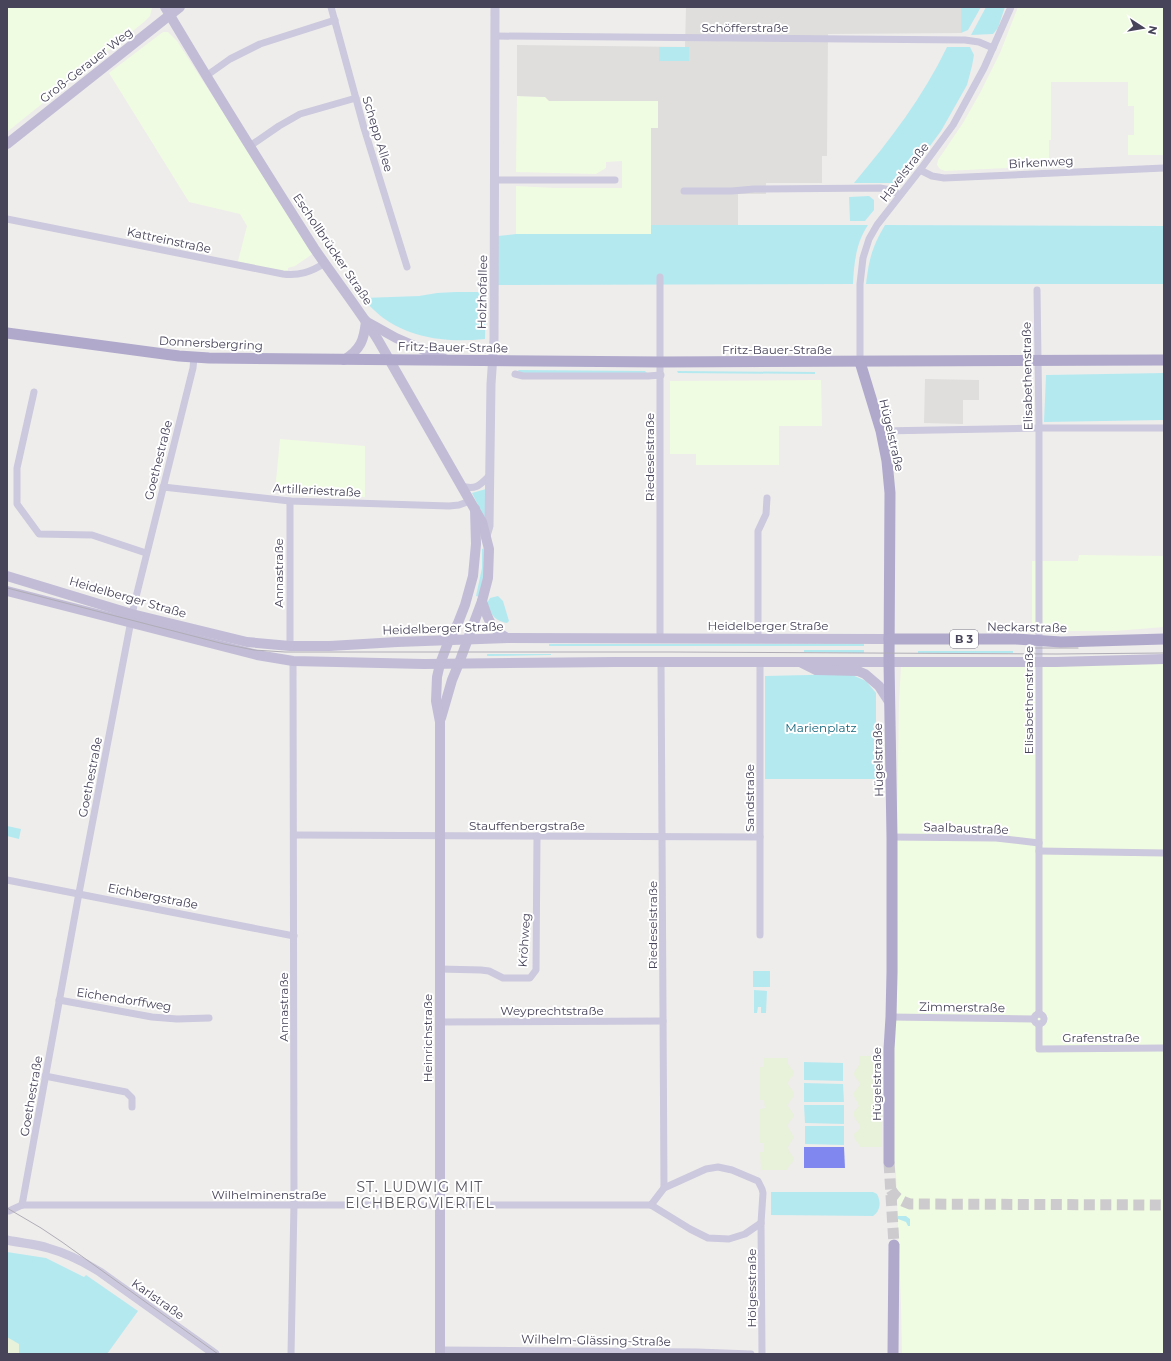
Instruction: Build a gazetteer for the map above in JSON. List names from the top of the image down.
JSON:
{
  "streets": {
    "main road": [
      "Groß-Gerauer Weg",
      "Eschollbrücker Straße",
      "Donnersbergring",
      "Fritz-Bauer-Straße",
      "Hügelstraße",
      "Heidelberger Straße",
      "Neckarstraße",
      "B 3",
      "Heinrichstraße"
    ],
    "street": [
      "Schöfferstraße",
      "Schepp Allee",
      "Birkenweg",
      "Havelstraße",
      "Kattreinstraße",
      "Holzhofallee",
      "Elisabethenstraße",
      "Riedeselstraße",
      "Goethestraße",
      "Artilleriestraße",
      "Annastraße",
      "Sandstraße",
      "Stauffenbergstraße",
      "Saalbaustraße",
      "Eichbergstraße",
      "Kröhweg",
      "Eichendorffweg",
      "Zimmerstraße",
      "Weyprechtstraße",
      "Grafenstraße",
      "Wilhelminenstraße",
      "Hölgesstraße",
      "Karlstraße",
      "Wilhelm-Glässing-Straße"
    ]
  },
  "crossings": [
    ["Schöfferstraße", "Havelstraße"],
    ["Schöfferstraße", "Holzhofallee"],
    ["Groß-Gerauer Weg", "Eschollbrücker Straße"],
    ["Birkenweg", "Havelstraße"],
    ["Havelstraße", "Fritz-Bauer-Straße"],
    ["Havelstraße", "Hügelstraße"],
    ["Kattreinstraße", "Eschollbrücker Straße"],
    ["Eschollbrücker Straße", "Holzhofallee"],
    ["Eschollbrücker Straße", "Donnersbergring"],
    ["Eschollbrücker Straße", "Fritz-Bauer-Straße"],
    ["Eschollbrücker Straße", "Artilleriestraße"],
    ["Eschollbrücker Straße", "Heidelberger Straße"],
    ["Eschollbrücker Straße", "Heinrichstraße"],
    ["Holzhofallee", "Fritz-Bauer-Straße"],
    ["Donnersbergring", "Fritz-Bauer-Straße"],
    ["Donnersbergring", "Goethestraße"],
    ["Fritz-Bauer-Straße", "Elisabethenstraße"],
    ["Fritz-Bauer-Straße", "Hügelstraße"],
    ["Fritz-Bauer-Straße", "Riedeselstraße"],
    ["Elisabethenstraße", "Neckarstraße"],
    ["Elisabethenstraße", "B 3"],
    ["Elisabethenstraße", "Saalbaustraße"],
    ["Elisabethenstraße", "Zimmerstraße"],
    ["Elisabethenstraße", "Grafenstraße"],
    ["Hügelstraße", "Heidelberger Straße"],
    ["Hügelstraße", "Neckarstraße"],
    ["Hügelstraße", "B 3"],
    ["Hügelstraße", "Saalbaustraße"],
    ["Hügelstraße", "Zimmerstraße"],
    ["Riedeselstraße", "Heidelberger Straße"],
    ["Riedeselstraße", "Stauffenbergstraße"],
    ["Riedeselstraße", "Weyprechtstraße"],
    ["Riedeselstraße", "Hölgesstraße"],
    ["Goethestraße", "Artilleriestraße"],
    ["Goethestraße", "Heidelberger Straße"],
    ["Goethestraße", "Eichbergstraße"],
    ["Goethestraße", "Eichendorffweg"],
    ["Goethestraße", "Wilhelminenstraße"],
    ["Artilleriestraße", "Annastraße"],
    ["Annastraße", "Heidelberger Straße"],
    ["Annastraße", "Stauffenbergstraße"],
    ["Annastraße", "Eichbergstraße"],
    ["Annastraße", "Wilhelminenstraße"],
    ["Heidelberger Straße", "Neckarstraße"],
    ["Heidelberger Straße", "B 3"],
    ["Heidelberger Straße", "Sandstraße"],
    ["Heidelberger Straße", "Heinrichstraße"],
    ["Sandstraße", "Stauffenbergstraße"],
    ["Stauffenbergstraße", "Kröhweg"],
    ["Stauffenbergstraße", "Heinrichstraße"],
    ["Kröhweg", "Heinrichstraße"],
    ["Weyprechtstraße", "Heinrichstraße"],
    ["Heinrichstraße", "Wilhelminenstraße"],
    ["Heinrichstraße", "Wilhelm-Glässing-Straße"]
  ],
  "districts": ["ST. LUDWIG MIT EICHBERGVIERTEL"],
  "parks": ["Marienplatz"],
  "north": "right"
}
